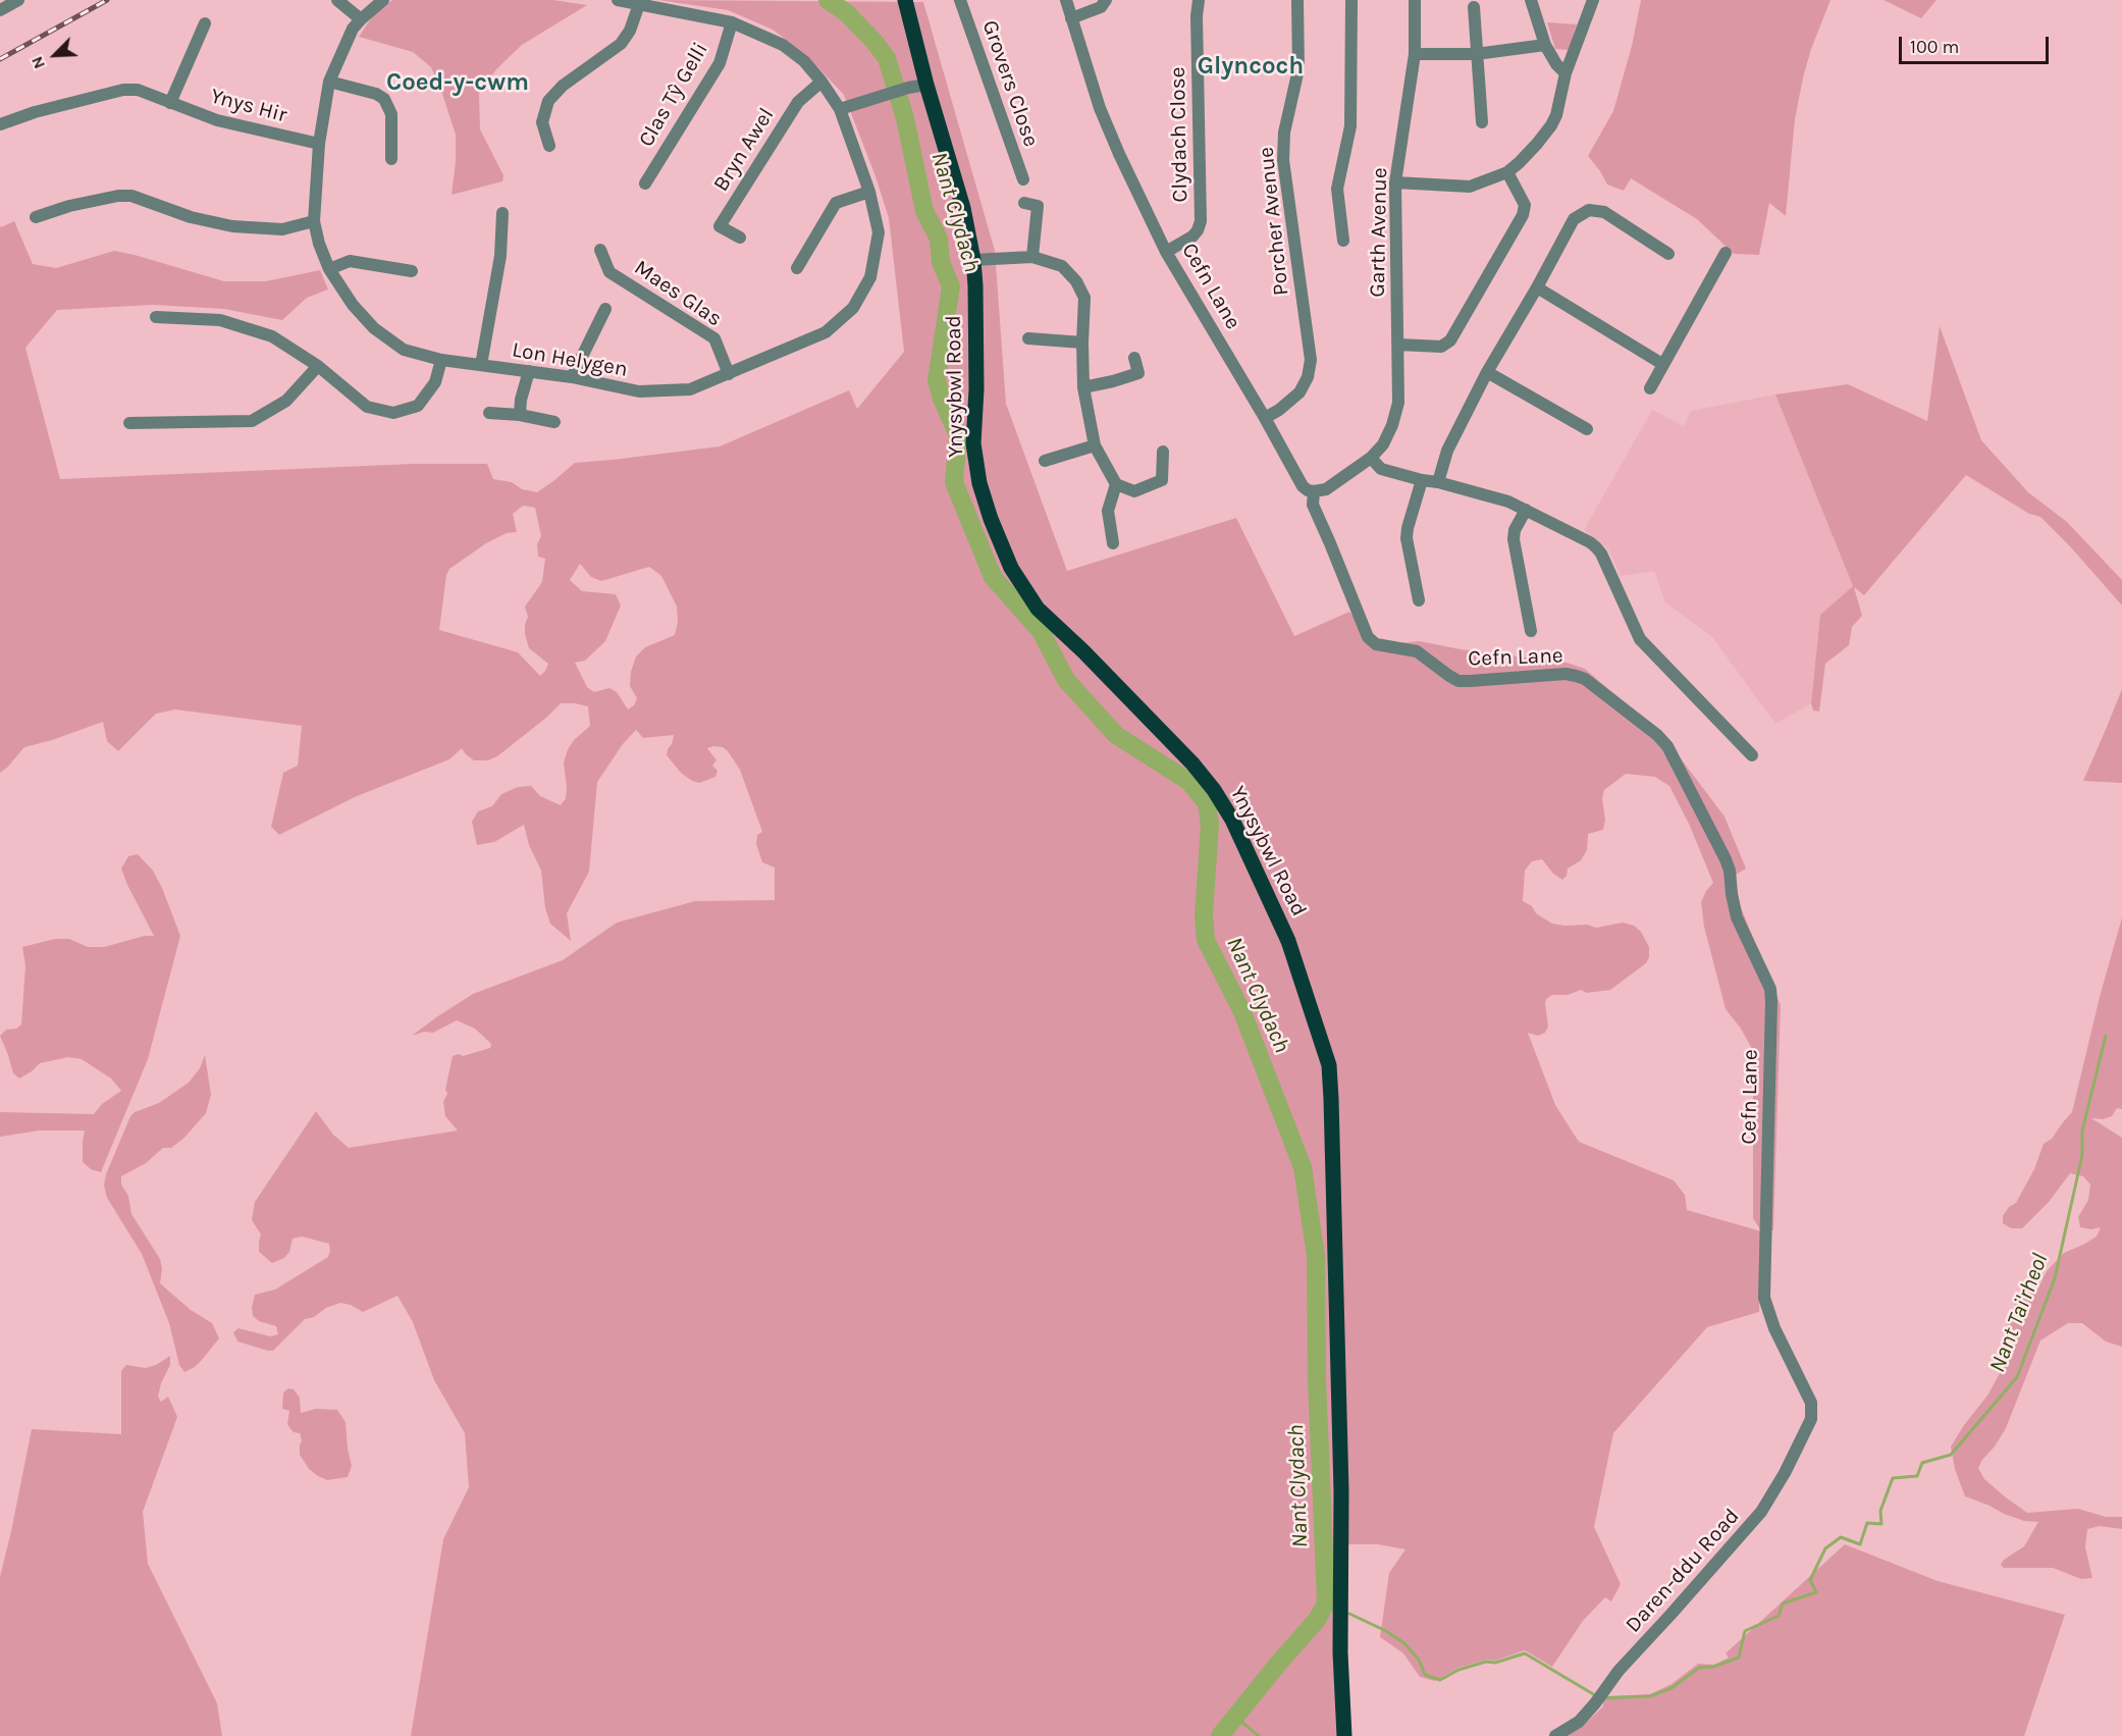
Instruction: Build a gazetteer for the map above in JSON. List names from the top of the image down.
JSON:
{
  "streets": {
    "main road": ["Ynysybwl Road"],
    "street": [
      "Grovers Close",
      "Clas Tŷ Gelli",
      "Ynys Hir",
      "Clydach Close",
      "Bryn Awel",
      "Porcher Avenue",
      "Garth Avenue",
      "Cefn Lane",
      "Maes Glas",
      "Lon Helygen",
      "Daren-ddu Road"
    ]
  },
  "crossings": [
    ["Clas Tŷ Gelli", "Lon Helygen"],
    ["Clydach Close", "Cefn Lane"],
    ["Bryn Awel", "Lon Helygen"],
    ["Porcher Avenue", "Cefn Lane"],
    ["Garth Avenue", "Cefn Lane"],
    ["Cefn Lane", "Daren-ddu Road"],
    ["Maes Glas", "Lon Helygen"]
  ],
  "districts": ["Glyncoch", "Coed-y-cwm"],
  "water": ["Nant Clydach", "Nant Tai'rheol"],
  "scale_bar": "100 m",
  "north": "bottom left"
}
